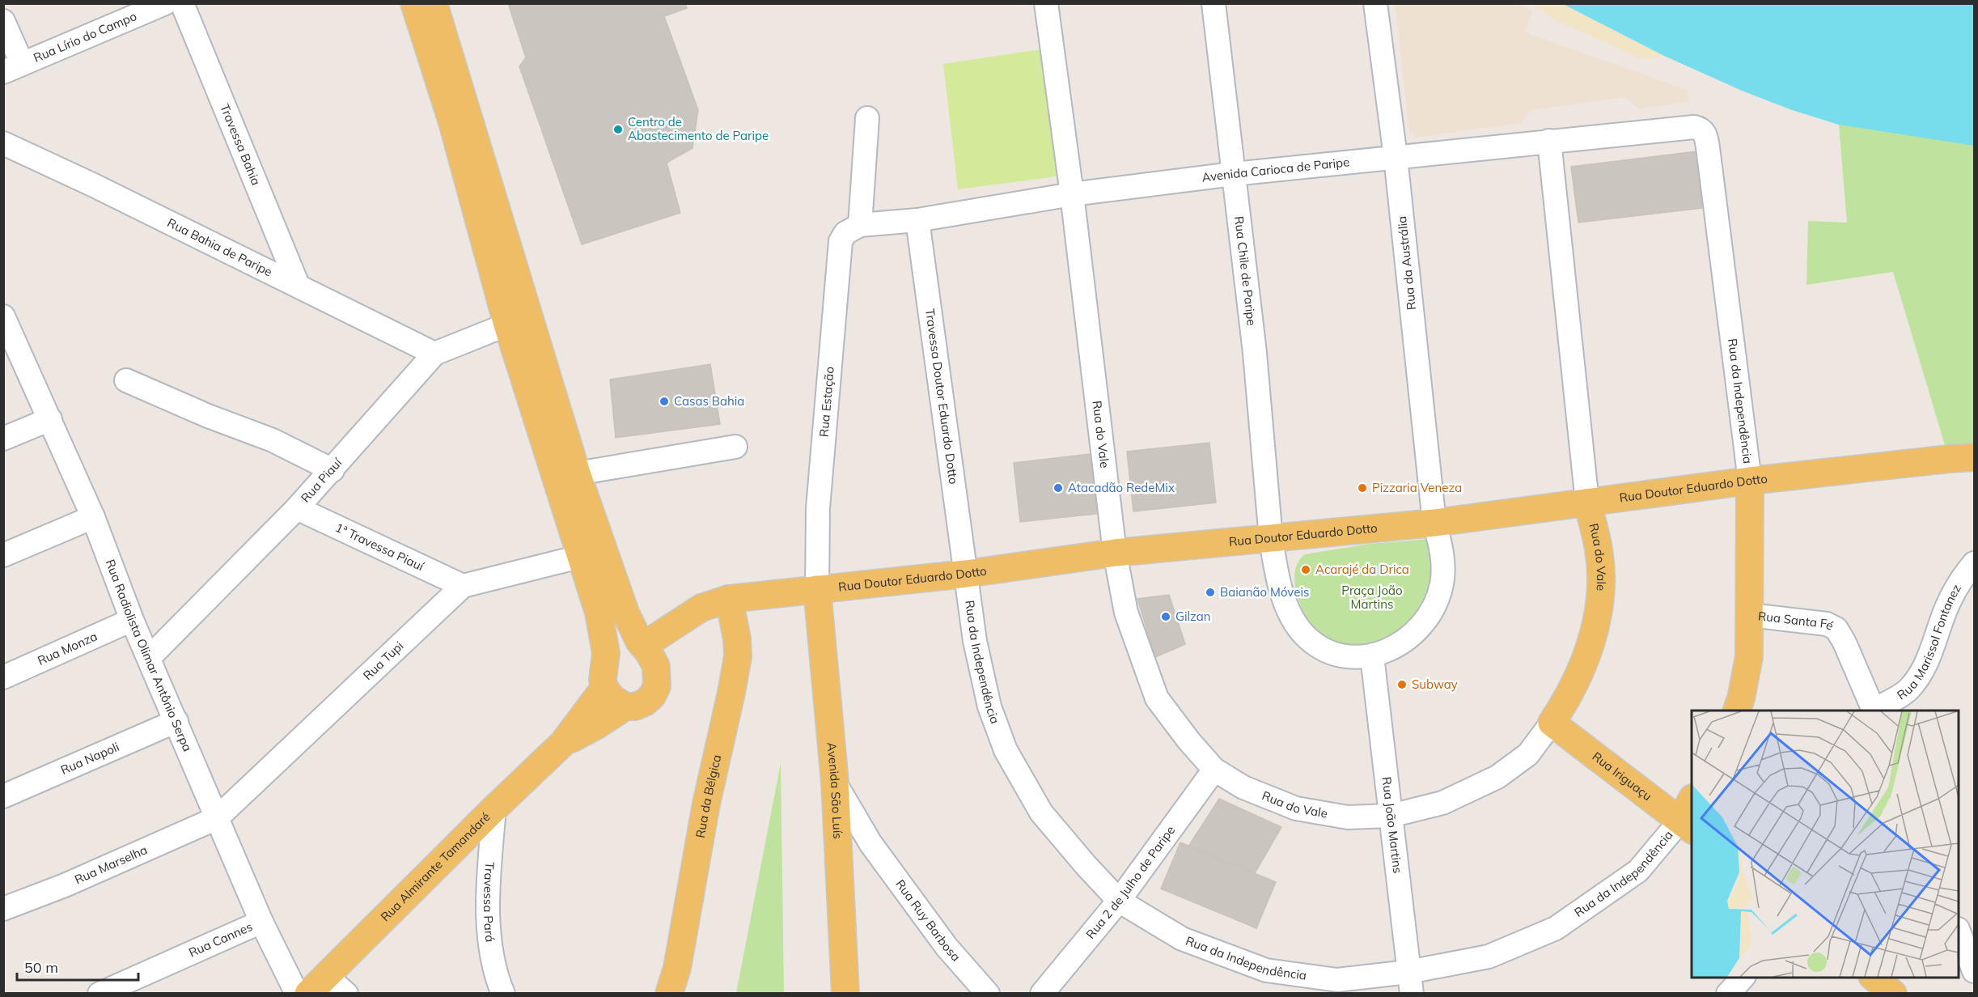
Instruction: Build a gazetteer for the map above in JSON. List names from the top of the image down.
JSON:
{
  "streets": {
    "main road": [
      "Rua da Independência",
      "Rua do Vale",
      "Rua Doutor Eduardo Dotto",
      "Rua Iriguaçu",
      "Avenida São Luís",
      "Rua da Bélgica",
      "Rua Almirante Tamandaré"
    ],
    "street": [
      "Rua Lírio do Campo",
      "Travessa Bahia",
      "Avenida Carioca de Paripe",
      "Rua Bahia de Paripe",
      "Rua da Austrália",
      "Rua Chile de Paripe",
      "Travessa Doutor Eduardo Dotto",
      "Rua Estação",
      "Rua Piauí",
      "1ª Travessa Piauí",
      "Rua Santa Fé",
      "Rua Marissol Fontanez",
      "Rua Monza",
      "Rua Radiolista Olimar Antônio Serpa",
      "Rua Tupi",
      "Rua Napoli",
      "Rua João Martins",
      "Rua Marselha",
      "Rua 2 de Julho de Paripe",
      "Travessa Pará",
      "Rua Ruy Barbosa",
      "Rua Cannes"
    ]
  },
  "crossings": [
    ["Travessa Bahia", "Rua Bahia de Paripe"],
    ["Avenida Carioca de Paripe", "Rua da Austrália"],
    ["Avenida Carioca de Paripe", "Rua Chile de Paripe"],
    ["Avenida Carioca de Paripe", "Travessa Doutor Eduardo Dotto"],
    ["Avenida Carioca de Paripe", "Rua Estação"],
    ["Avenida Carioca de Paripe", "Rua da Independência"],
    ["Avenida Carioca de Paripe", "Rua do Vale"],
    ["Rua Bahia de Paripe", "Rua Piauí"],
    ["Rua da Austrália", "Rua Doutor Eduardo Dotto"],
    ["Rua Chile de Paripe", "Rua Doutor Eduardo Dotto"],
    ["Travessa Doutor Eduardo Dotto", "Rua da Independência"],
    ["Travessa Doutor Eduardo Dotto", "Rua Doutor Eduardo Dotto"],
    ["Rua Estação", "Rua Doutor Eduardo Dotto"],
    ["Rua Estação", "Avenida São Luís"],
    ["Rua da Independência", "Rua Doutor Eduardo Dotto"],
    ["Rua da Independência", "Rua Santa Fé"],
    ["Rua da Independência", "Rua Iriguaçu"],
    ["Rua da Independência", "Rua João Martins"],
    ["Rua da Independência", "Rua 2 de Julho de Paripe"],
    ["Rua do Vale", "Rua Doutor Eduardo Dotto"],
    ["Rua do Vale", "Rua Iriguaçu"],
    ["Rua do Vale", "Rua João Martins"],
    ["Rua do Vale", "Rua 2 de Julho de Paripe"],
    ["Rua Piauí", "1ª Travessa Piauí"],
    ["Rua Piauí", "Rua Radiolista Olimar Antônio Serpa"],
    ["Rua Doutor Eduardo Dotto", "Avenida São Luís"],
    ["Rua Doutor Eduardo Dotto", "Rua da Bélgica"],
    ["Rua Doutor Eduardo Dotto", "Rua Almirante Tamandaré"],
    ["1ª Travessa Piauí", "Rua Tupi"],
    ["Rua Santa Fé", "Rua Marissol Fontanez"],
    ["Rua Monza", "Rua Radiolista Olimar Antônio Serpa"],
    ["Rua Radiolista Olimar Antônio Serpa", "Rua Tupi"],
    ["Rua Radiolista Olimar Antônio Serpa", "Rua Napoli"],
    ["Rua Radiolista Olimar Antônio Serpa", "Rua Marselha"],
    ["Rua Radiolista Olimar Antônio Serpa", "Rua Cannes"],
    ["Rua Tupi", "Rua Marselha"],
    ["Avenida São Luís", "Rua Ruy Barbosa"],
    ["Rua Almirante Tamandaré", "Travessa Pará"]
  ],
  "parks": ["Praça João Martins"],
  "places": [
    "Centro de Abastecimento de Paripe",
    "Casas Bahia",
    "Atacadão RedeMix",
    "Pizzaria Veneza",
    "Acarajé da Drica",
    "Baianão Móveis",
    "Gilzan",
    "Subway"
  ],
  "scale_bar": "50 m"
}
